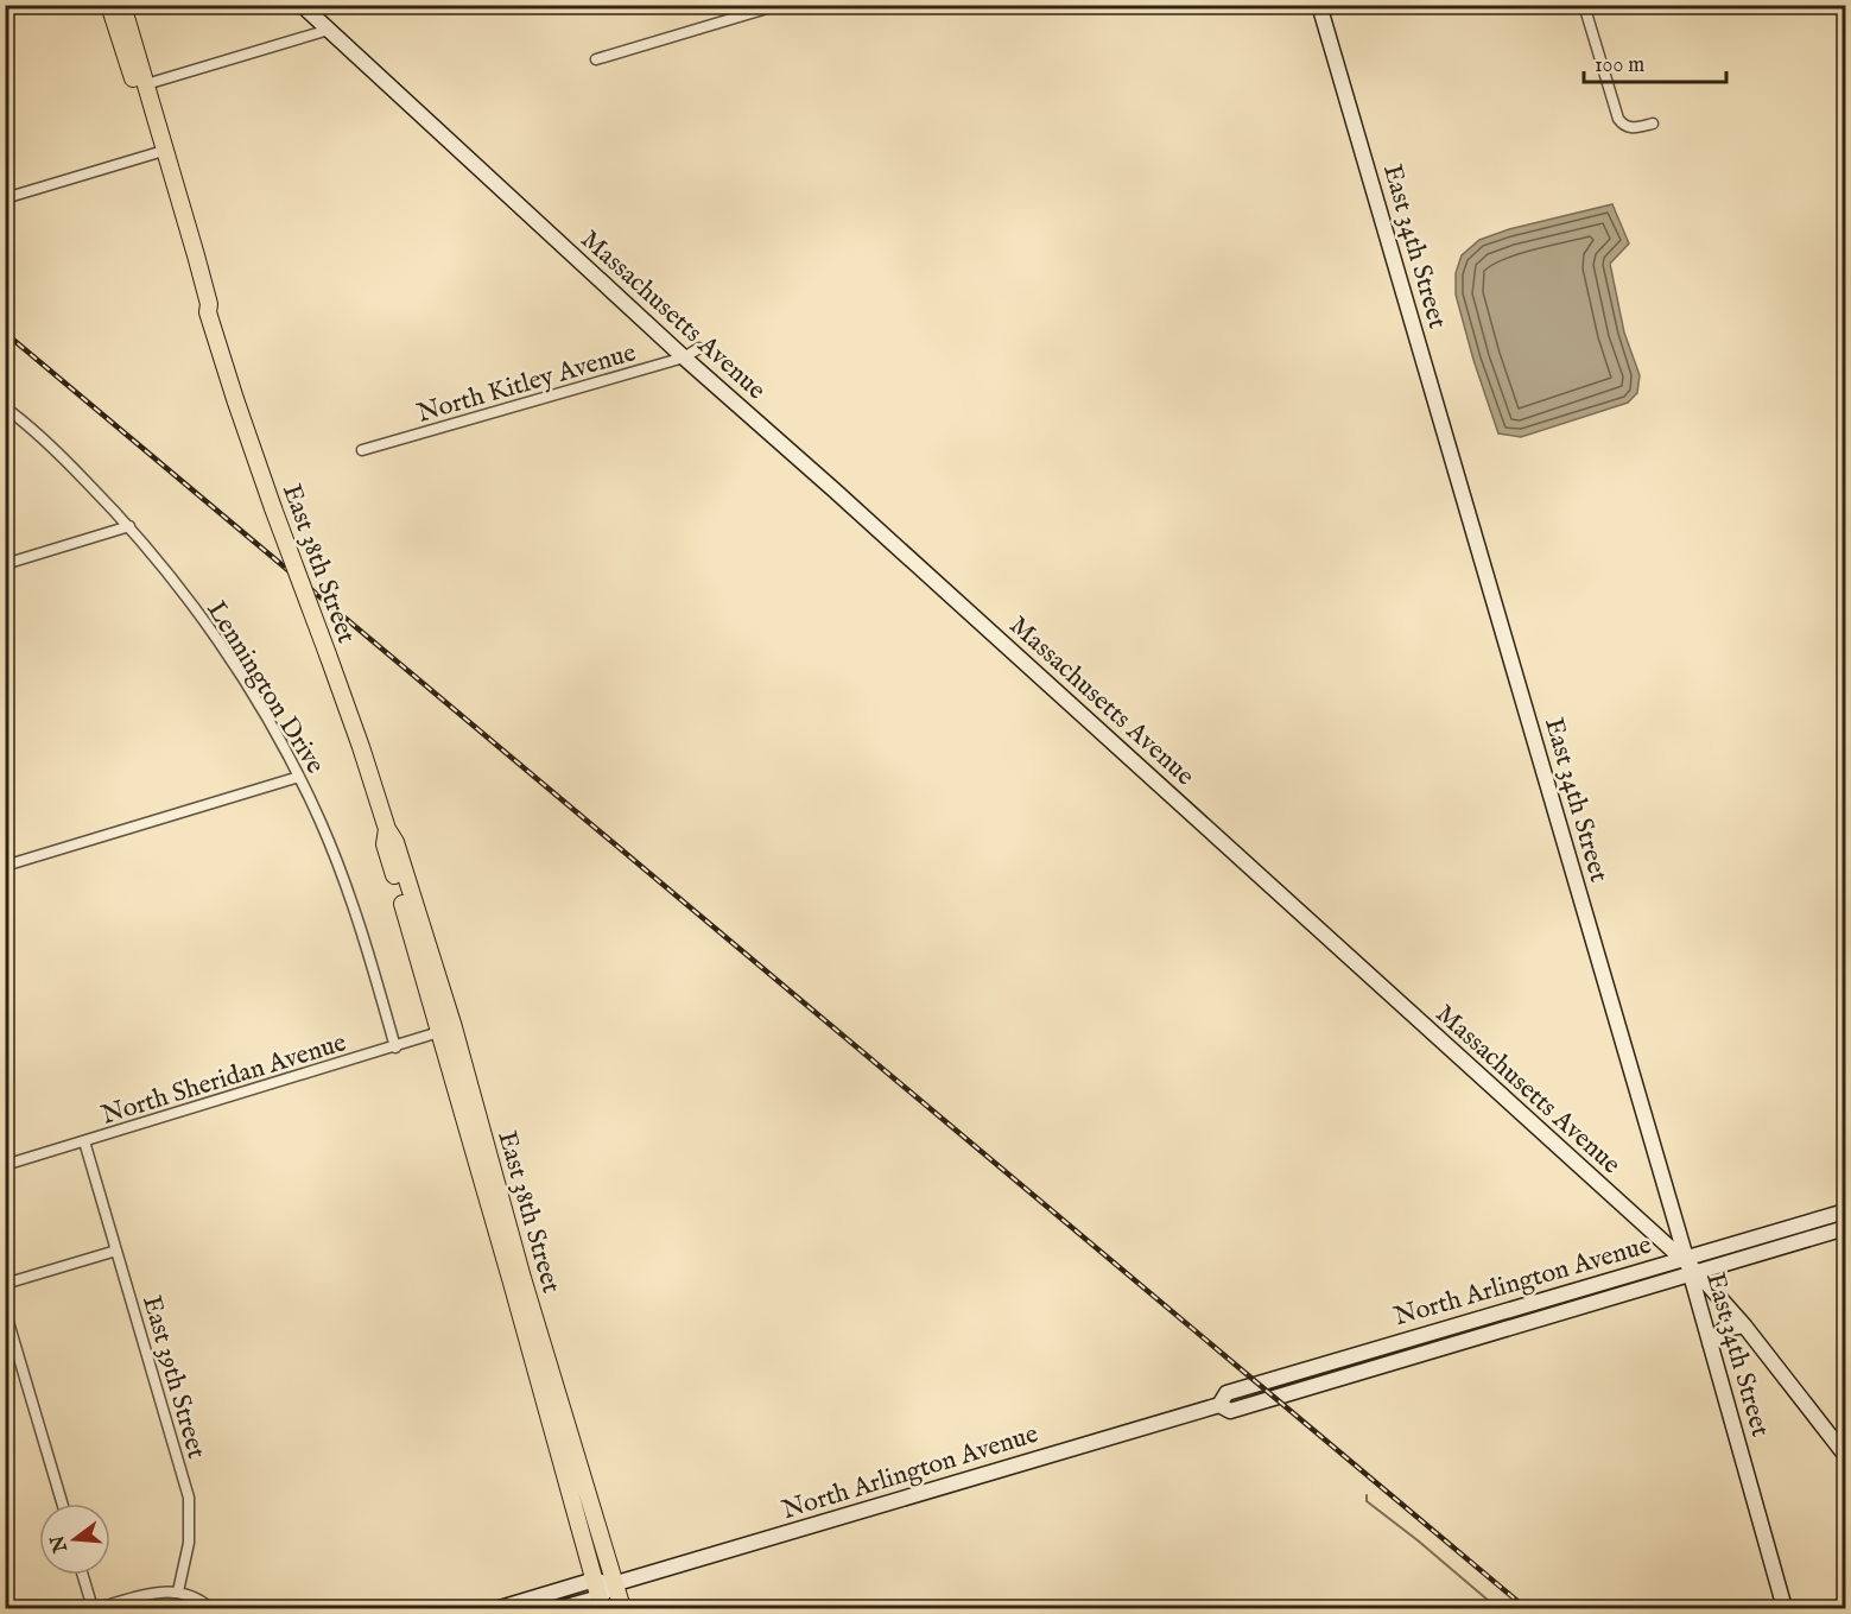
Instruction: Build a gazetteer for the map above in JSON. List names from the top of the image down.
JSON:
{
  "streets": {
    "main road": [
      "East 34th Street",
      "Massachusetts Avenue",
      "East 38th Street",
      "North Arlington Avenue"
    ],
    "street": [
      "North Kitley Avenue",
      "Lennington Drive",
      "North Sheridan Avenue",
      "East 39th Street"
    ]
  },
  "crossings": [
    ["East 34th Street", "Massachusetts Avenue"],
    ["East 34th Street", "North Arlington Avenue"],
    ["Massachusetts Avenue", "North Kitley Avenue"],
    ["Massachusetts Avenue", "North Arlington Avenue"],
    ["East 38th Street", "North Sheridan Avenue"],
    ["East 38th Street", "North Arlington Avenue"],
    ["Lennington Drive", "North Sheridan Avenue"],
    ["North Sheridan Avenue", "East 39th Street"]
  ],
  "scale_bar": "100 m",
  "north": "left"
}
